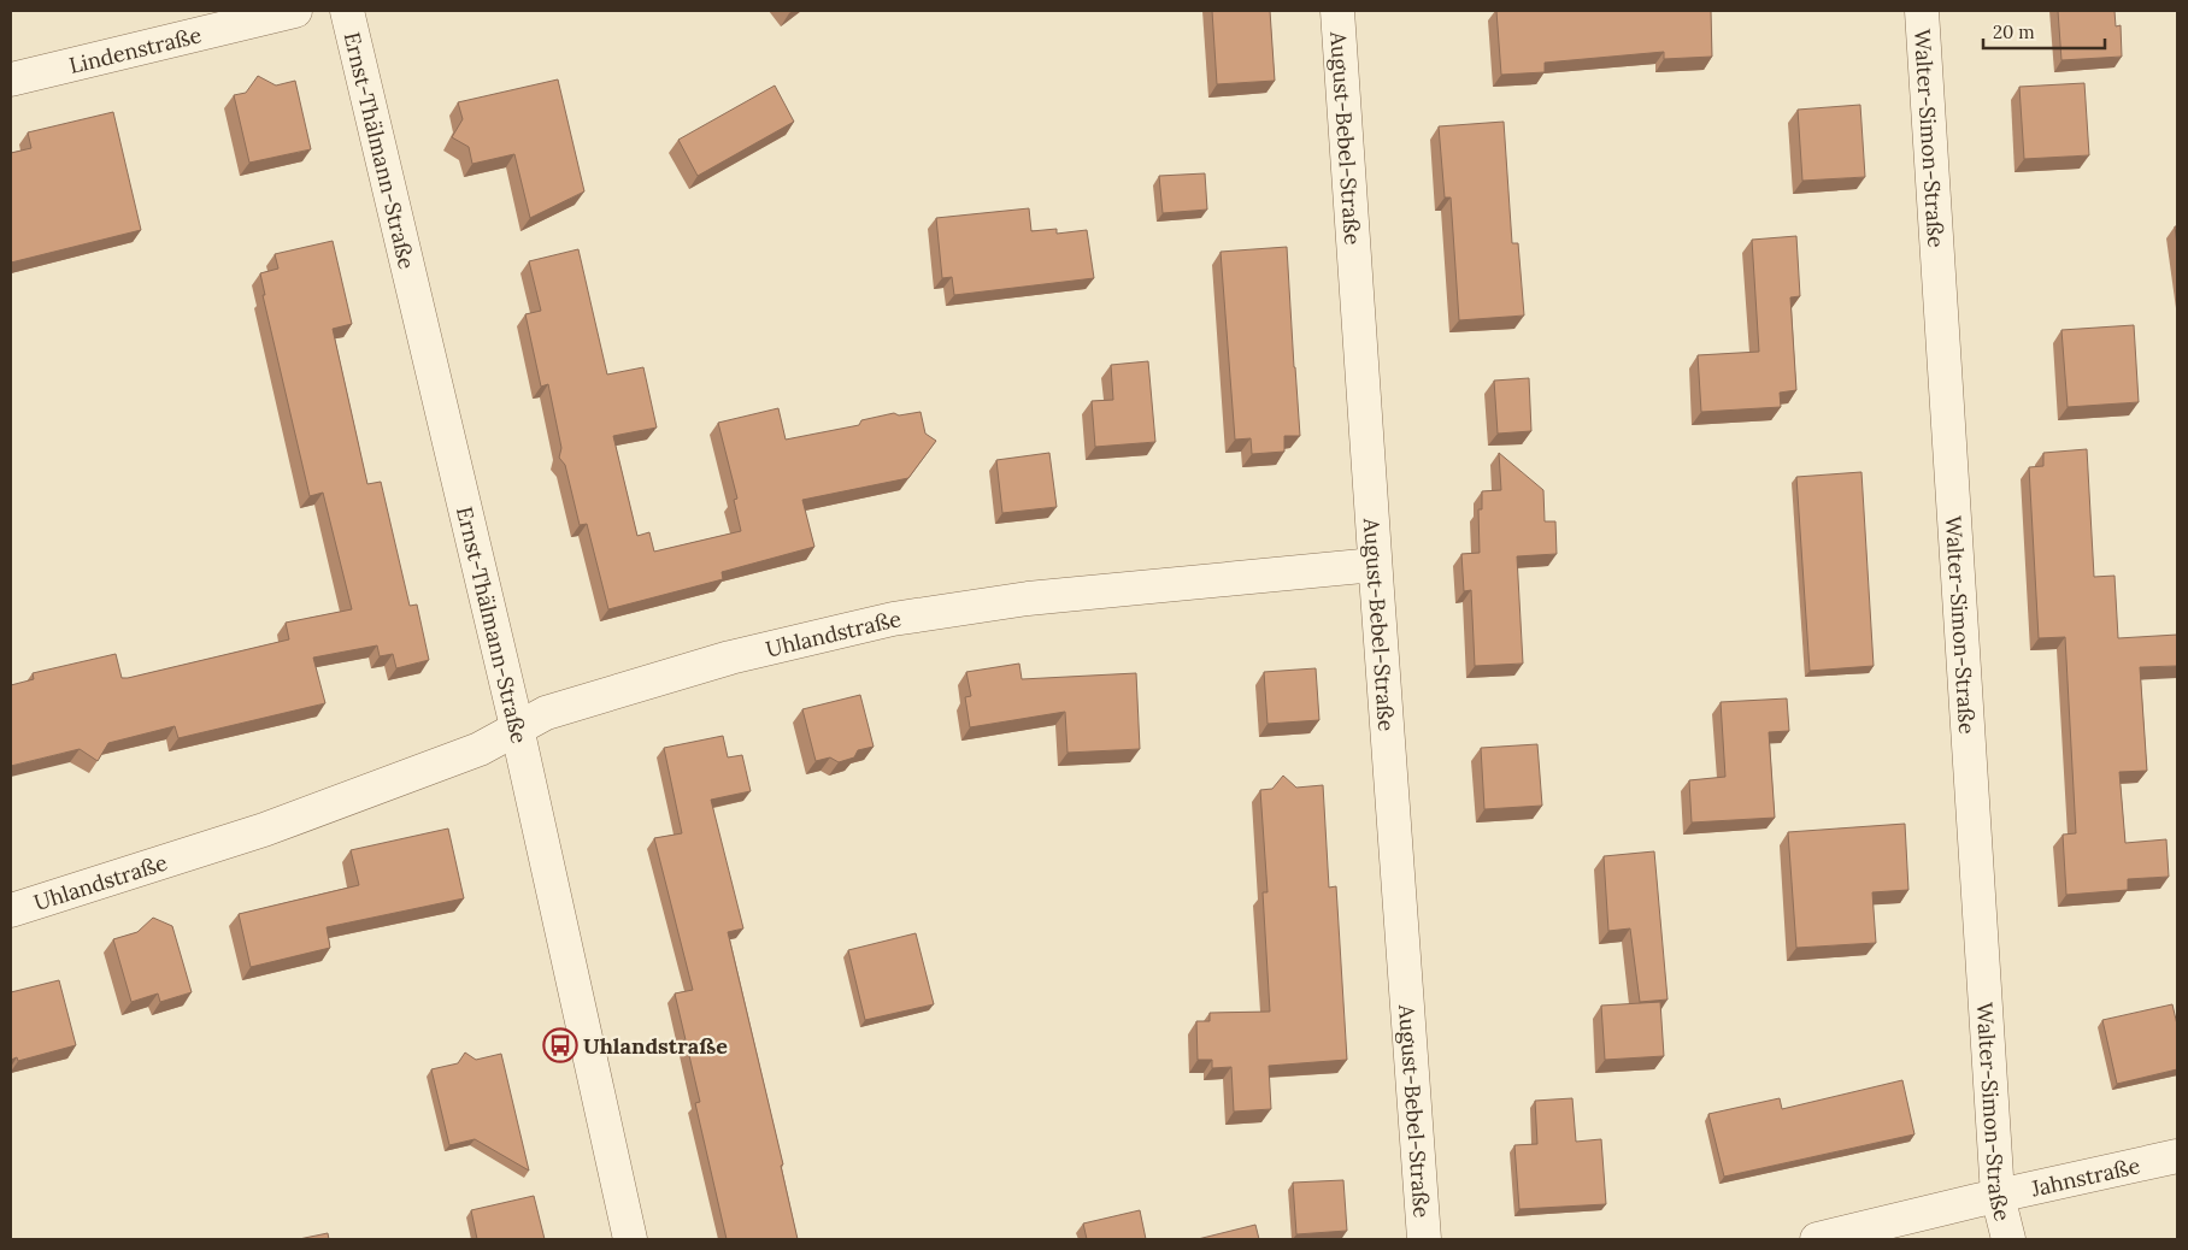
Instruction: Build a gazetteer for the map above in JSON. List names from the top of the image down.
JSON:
{
  "streets": {
    "street": [
      "Lindenstraße",
      "August-Bebel-Straße",
      "Walter-Simon-Straße",
      "Ernst-Thälmann-Straße",
      "Uhlandstraße",
      "Jahnstraße"
    ]
  },
  "crossings": [
    ["August-Bebel-Straße", "Uhlandstraße"],
    ["Walter-Simon-Straße", "Jahnstraße"],
    ["Ernst-Thälmann-Straße", "Uhlandstraße"]
  ],
  "places": {
    "bus stop": ["Uhlandstraße"]
  },
  "scale_bar": "20 m"
}
